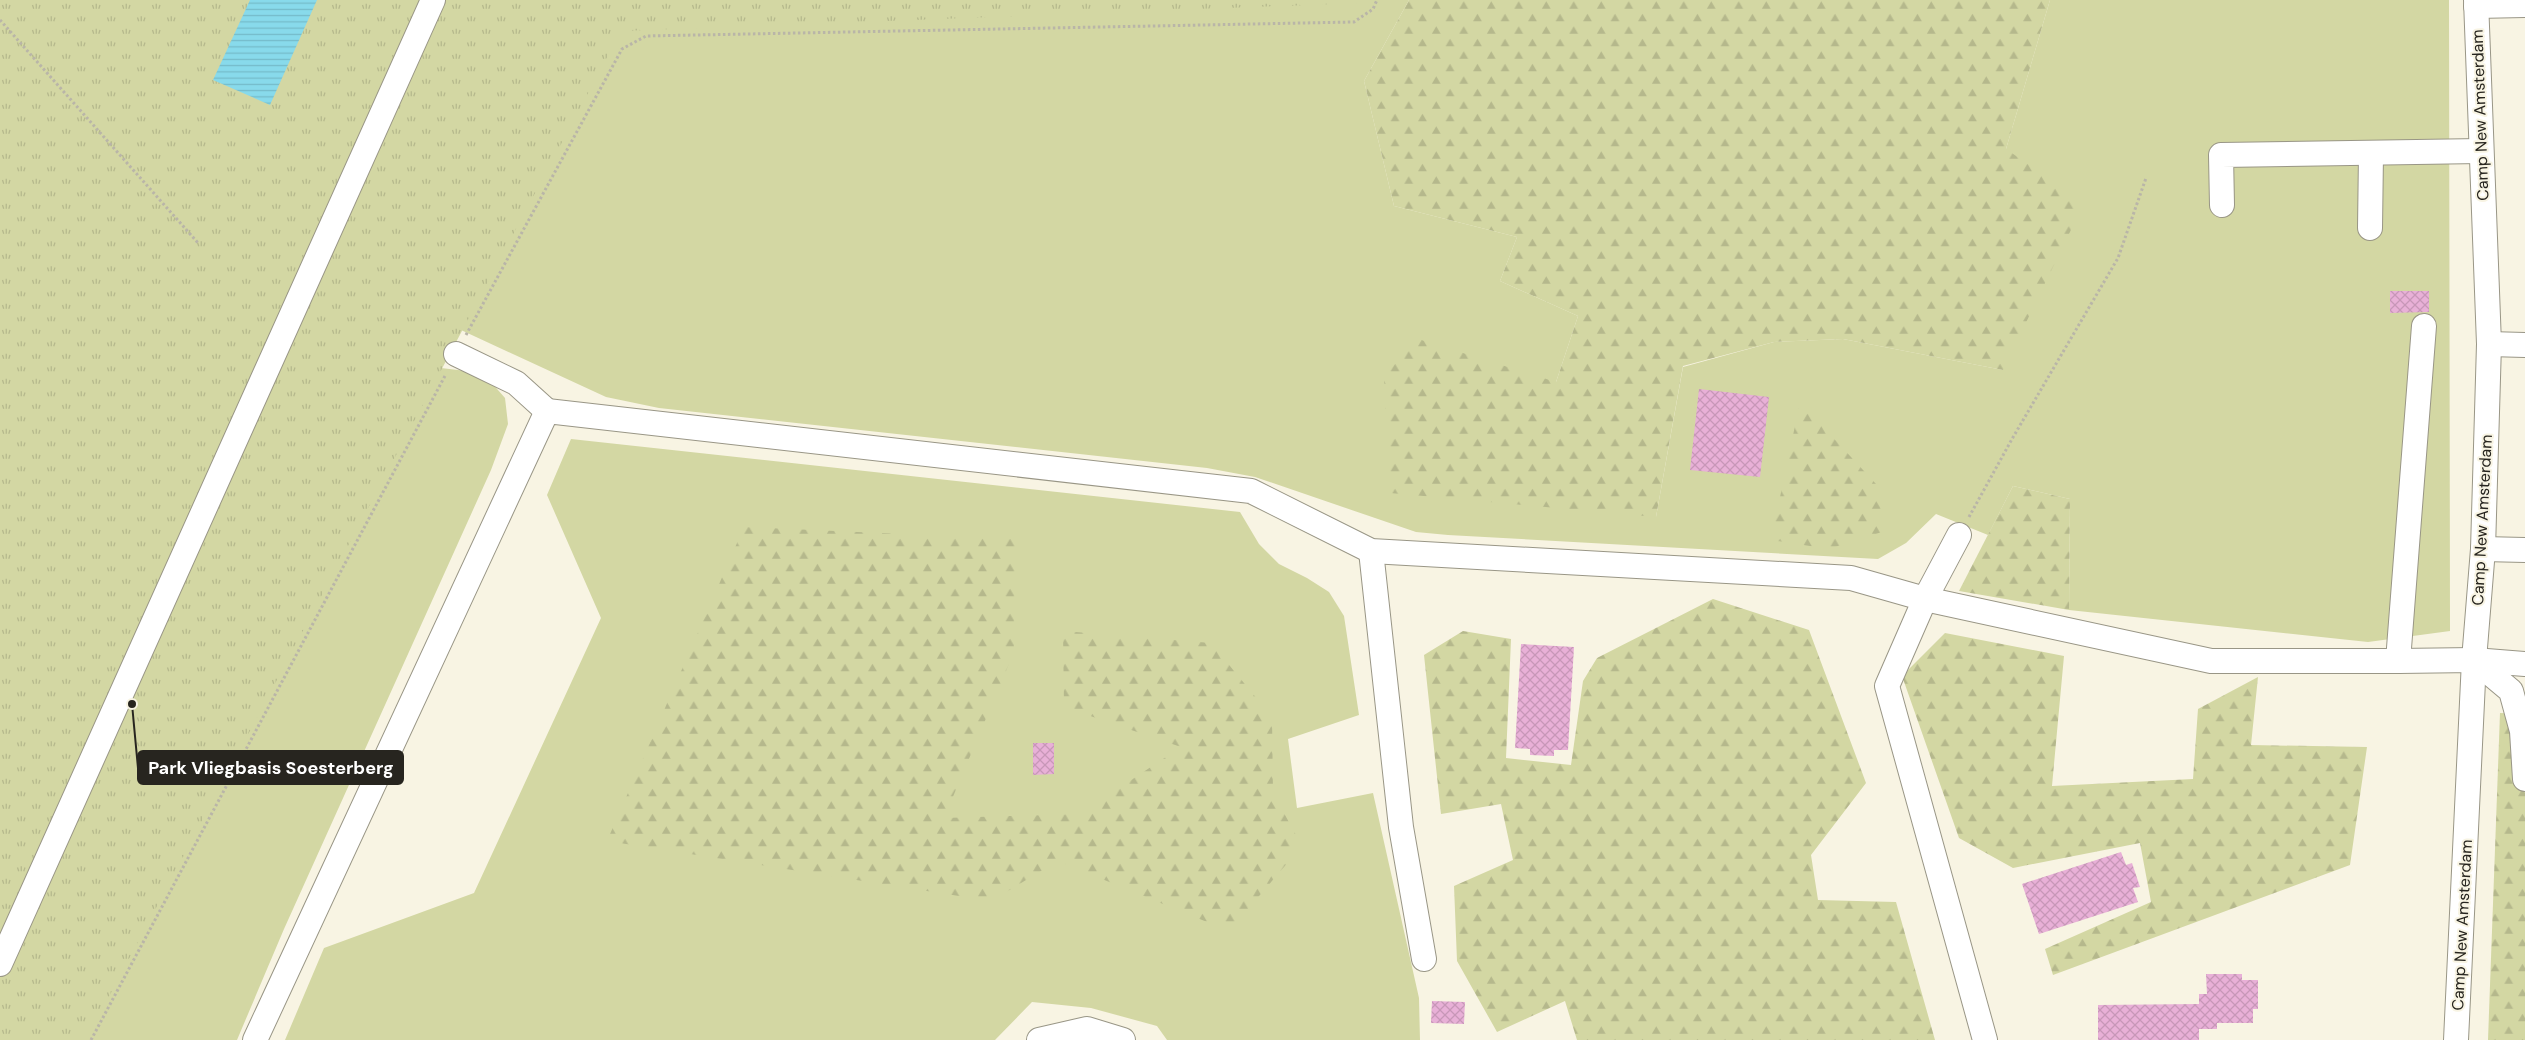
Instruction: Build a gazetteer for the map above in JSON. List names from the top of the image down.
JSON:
{
  "streets": {
    "lane": ["Camp New Amsterdam"]
  },
  "places": ["Park Vliegbasis Soesterberg"]
}
